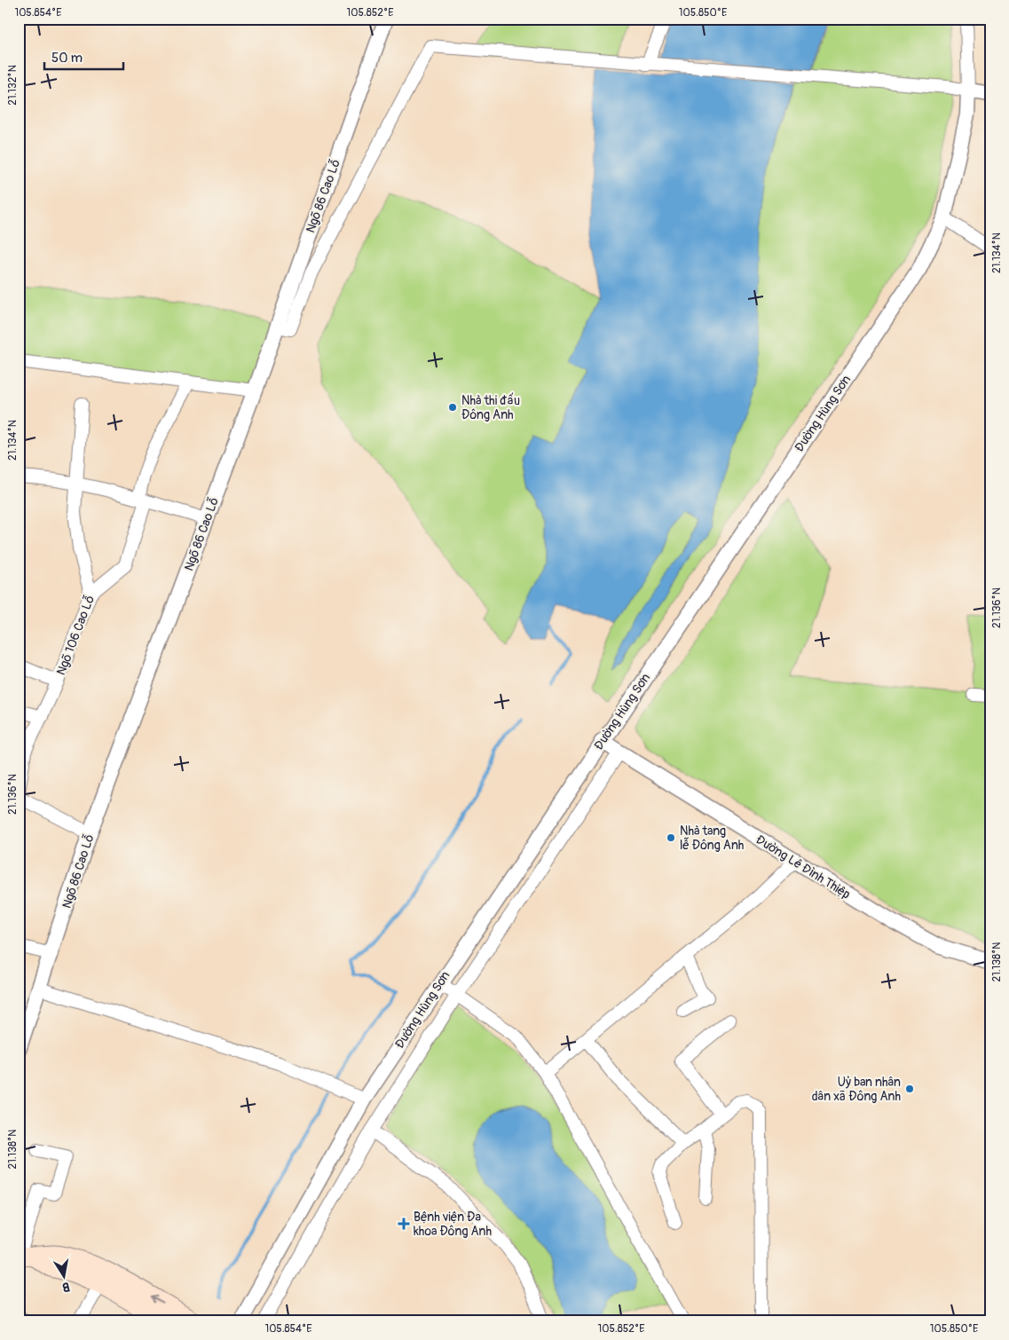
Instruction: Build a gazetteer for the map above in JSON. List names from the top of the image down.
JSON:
{
  "streets": {
    "street": [
      "Ngõ 86 Cao Lỗ",
      "Đường Hùng Sơn",
      "Ngõ 106 Cao Lỗ",
      "Đường Lê Đình Thiệp"
    ]
  },
  "crossings": [
    ["Đường Hùng Sơn", "Đường Lê Đình Thiệp"]
  ],
  "places": {
    "other": ["Nhà thi đấu Đông Anh", "Nhà tang lễ Đông Anh", "Uỷ ban nhân dân xã Đông Anh"],
    "health": ["Bệnh viện Đa khoa Đông Anh"]
  },
  "scale_bar": "50 m",
  "north": "bottom",
  "coordinates": [
    "105.854°E",
    "105.852°E",
    "105.850°E",
    "21.132°N",
    "21.134°N",
    "21.136°N",
    "21.138°N"
  ]
}
